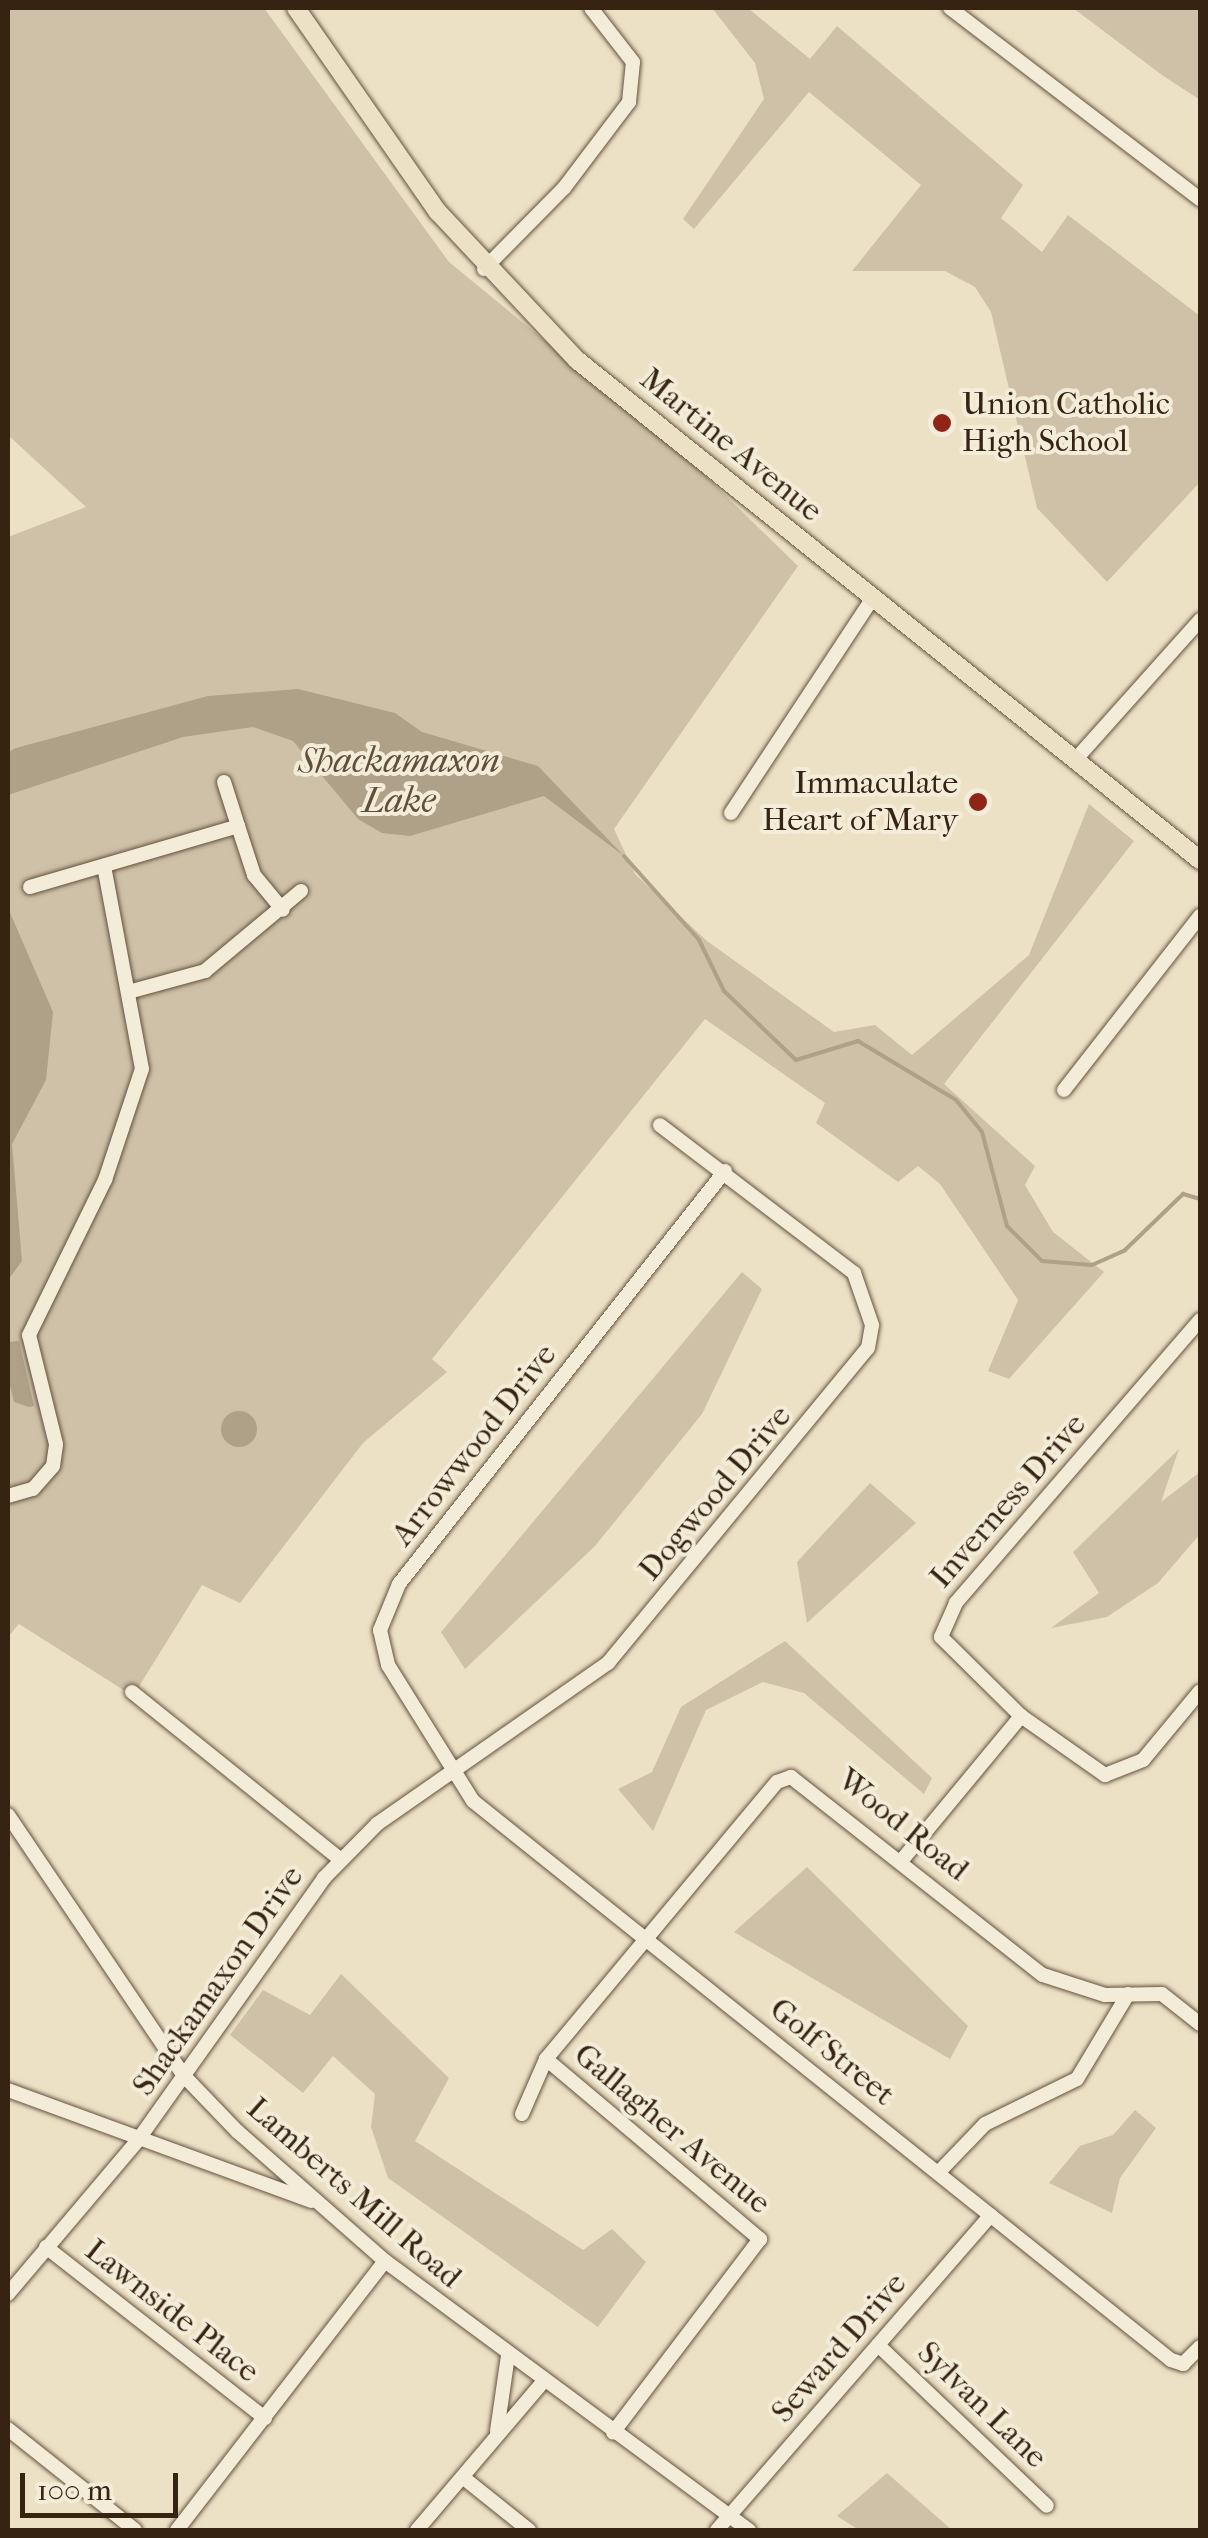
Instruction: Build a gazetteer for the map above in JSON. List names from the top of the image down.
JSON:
{
  "streets": {
    "main road": ["Martine Avenue"],
    "street": [
      "Arrowwood Drive",
      "Dogwood Drive",
      "Inverness Drive",
      "Wood Road",
      "Shackamaxon Drive",
      "Golf Street",
      "Gallagher Avenue",
      "Lamberts Mill Road",
      "Lawnside Place",
      "Seward Drive",
      "Sylvan Lane"
    ]
  },
  "crossings": [
    ["Arrowwood Drive", "Dogwood Drive"],
    ["Arrowwood Drive", "Golf Street"],
    ["Dogwood Drive", "Shackamaxon Drive"],
    ["Dogwood Drive", "Golf Street"],
    ["Wood Road", "Golf Street"],
    ["Wood Road", "Gallagher Avenue"],
    ["Shackamaxon Drive", "Lamberts Mill Road"],
    ["Shackamaxon Drive", "Lawnside Place"],
    ["Golf Street", "Seward Drive"],
    ["Gallagher Avenue", "Lamberts Mill Road"],
    ["Lamberts Mill Road", "Seward Drive"],
    ["Seward Drive", "Sylvan Lane"]
  ],
  "water": ["Shackamaxon Lake"],
  "places": ["Union Catholic High School", "Immaculate Heart of Mary"],
  "scale_bar": "100 m"
}
